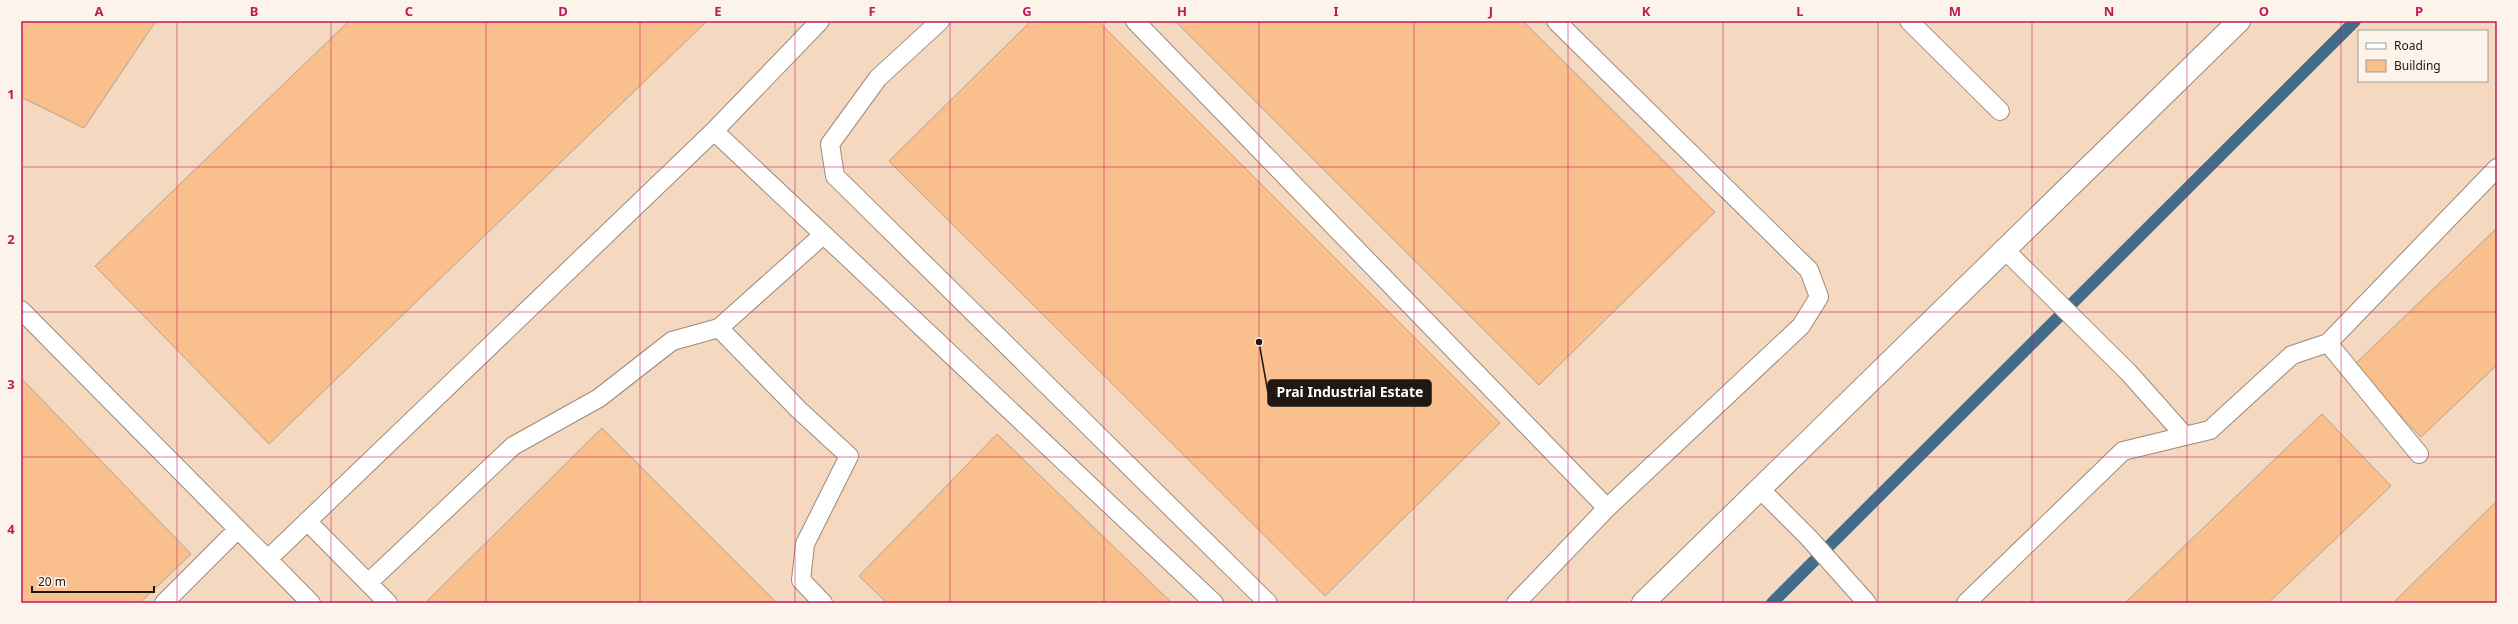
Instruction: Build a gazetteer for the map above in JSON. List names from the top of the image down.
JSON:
{
  "places": ["Prai Industrial Estate"],
  "legend": ["Road", "Building"],
  "scale_bar": "20 m",
  "grid": {
    "columns": [
      "A",
      "B",
      "C",
      "D",
      "E",
      "F",
      "G",
      "H",
      "I",
      "J",
      "K",
      "L",
      "M",
      "N",
      "O",
      "P"
    ],
    "rows": [
      "1",
      "2",
      "3",
      "4"
    ]
  }
}
